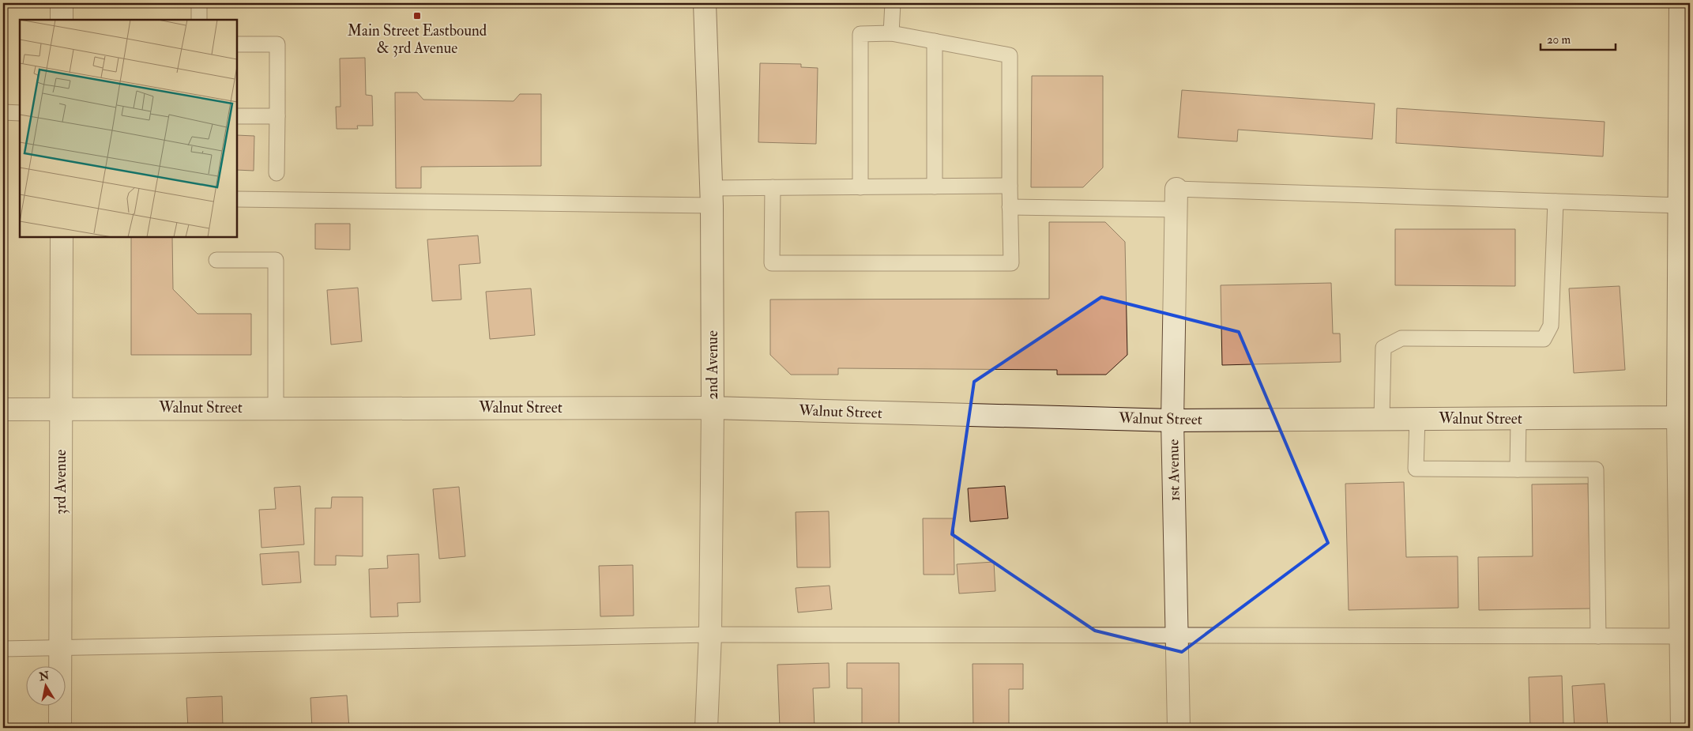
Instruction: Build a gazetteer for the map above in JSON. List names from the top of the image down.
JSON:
{
  "streets": {
    "street": [
      "2nd Avenue",
      "Walnut Street",
      "1st Avenue",
      "3rd Avenue"
    ]
  },
  "crossings": [
    ["2nd Avenue", "Walnut Street"],
    ["Walnut Street", "1st Avenue"],
    ["Walnut Street", "3rd Avenue"]
  ],
  "places": {
    "transit": ["Main Street Eastbound & 3rd Avenue"]
  },
  "scale_bar": "20 m",
  "north": "top"
}
